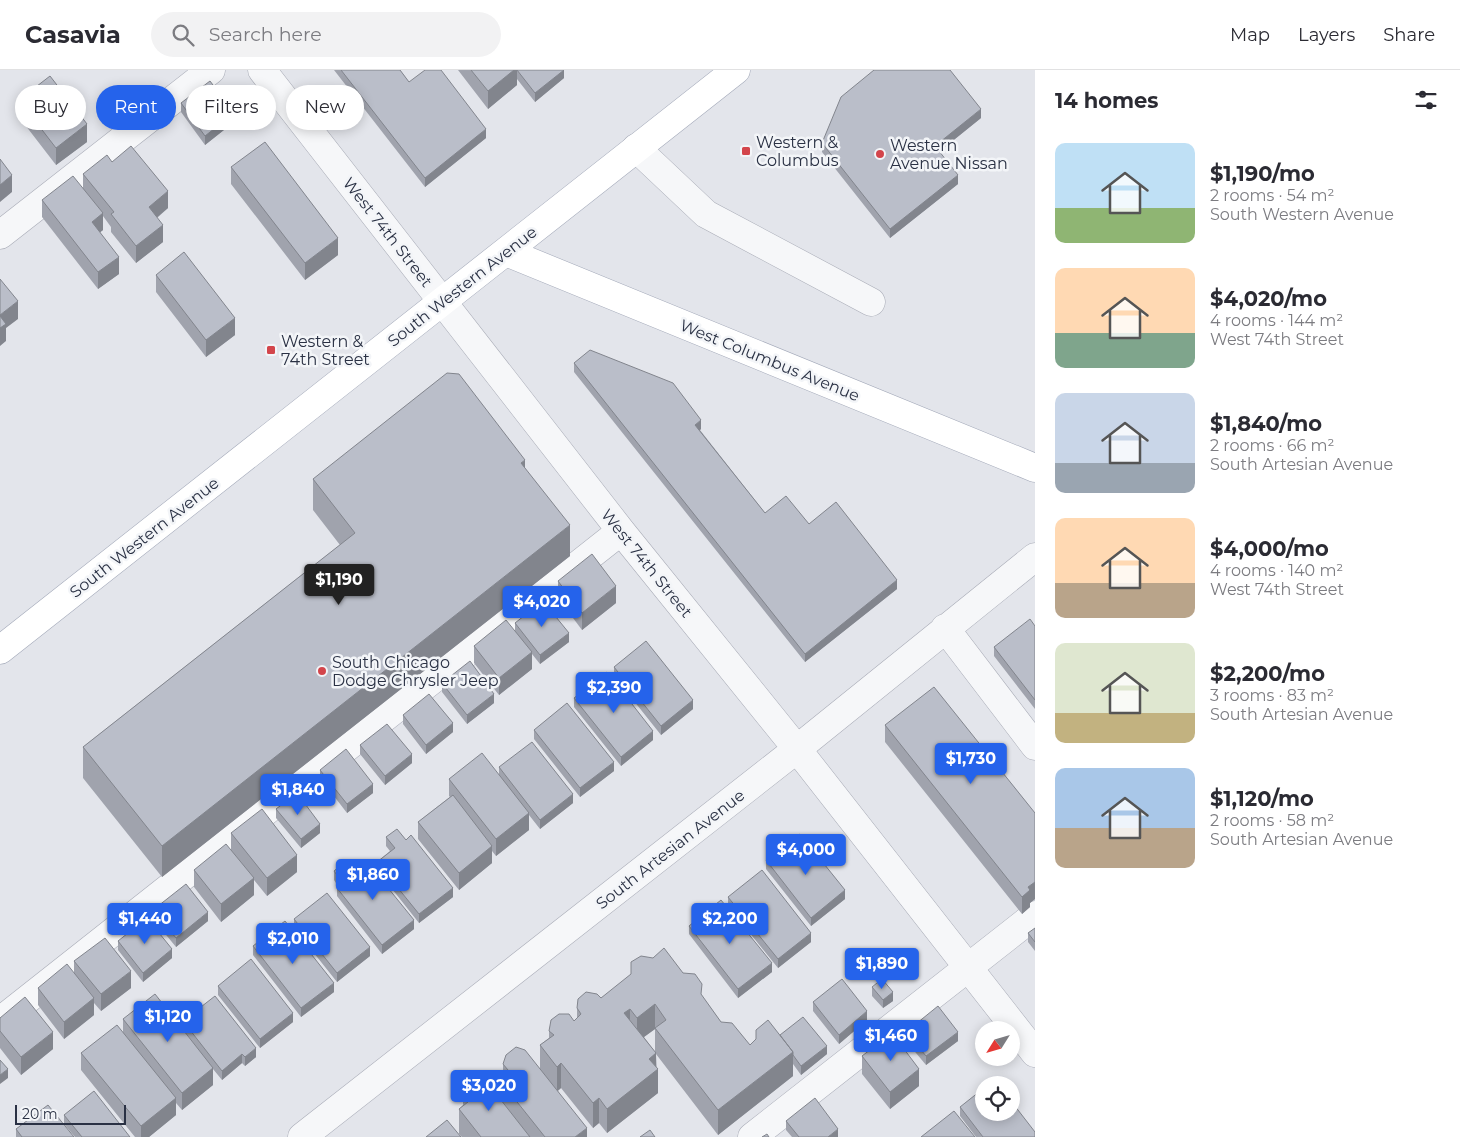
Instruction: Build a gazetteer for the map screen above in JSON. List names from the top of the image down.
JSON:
{
  "streets": {
    "main road": ["South Western Avenue", "West Columbus Avenue"],
    "street": ["West 74th Street", "South Artesian Avenue"]
  },
  "crossings": [
    ["West 74th Street", "South Western Avenue"],
    ["West 74th Street", "South Artesian Avenue"],
    ["South Western Avenue", "West Columbus Avenue"]
  ],
  "places": {
    "transit": ["Western & Columbus", "Western & 74th Street"],
    "other": ["Western Avenue Nissan", "South Chicago Dodge Chrysler Jeep"]
  },
  "scale_bar": "20 m",
  "north": "bottom left",
  "page": {
    "header": "Casavia",
    "search": "Search here",
    "nav": ["Map", "Layers", "Share"],
    "heading": "14 homes",
    "chip": [
      "Buy",
      "Rent",
      "Filters",
      "New"
    ],
    "list": [
      {
        "name": "$1,190/mo",
        "note": "2 rooms · 54 m² · South Western Avenue"
      },
      {
        "name": "$4,020/mo",
        "note": "4 rooms · 144 m² · West 74th Street"
      },
      {
        "name": "$1,840/mo",
        "note": "2 rooms · 66 m² · South Artesian Avenue"
      },
      {
        "name": "$4,000/mo",
        "note": "4 rooms · 140 m² · West 74th Street"
      },
      {
        "name": "$2,200/mo",
        "note": "3 rooms · 83 m² · South Artesian Avenue"
      },
      {
        "name": "$1,120/mo",
        "note": "2 rooms · 58 m² · South Artesian Avenue"
      }
    ],
    "price": [
      "$1,190",
      "$4,020",
      "$2,390",
      "$1,730",
      "$1,840",
      "$4,000",
      "$1,860",
      "$1,440",
      "$2,200",
      "$2,010",
      "$1,890",
      "$1,120",
      "$1,460",
      "$3,020"
    ],
    "scale": "20 m"
  }
}
